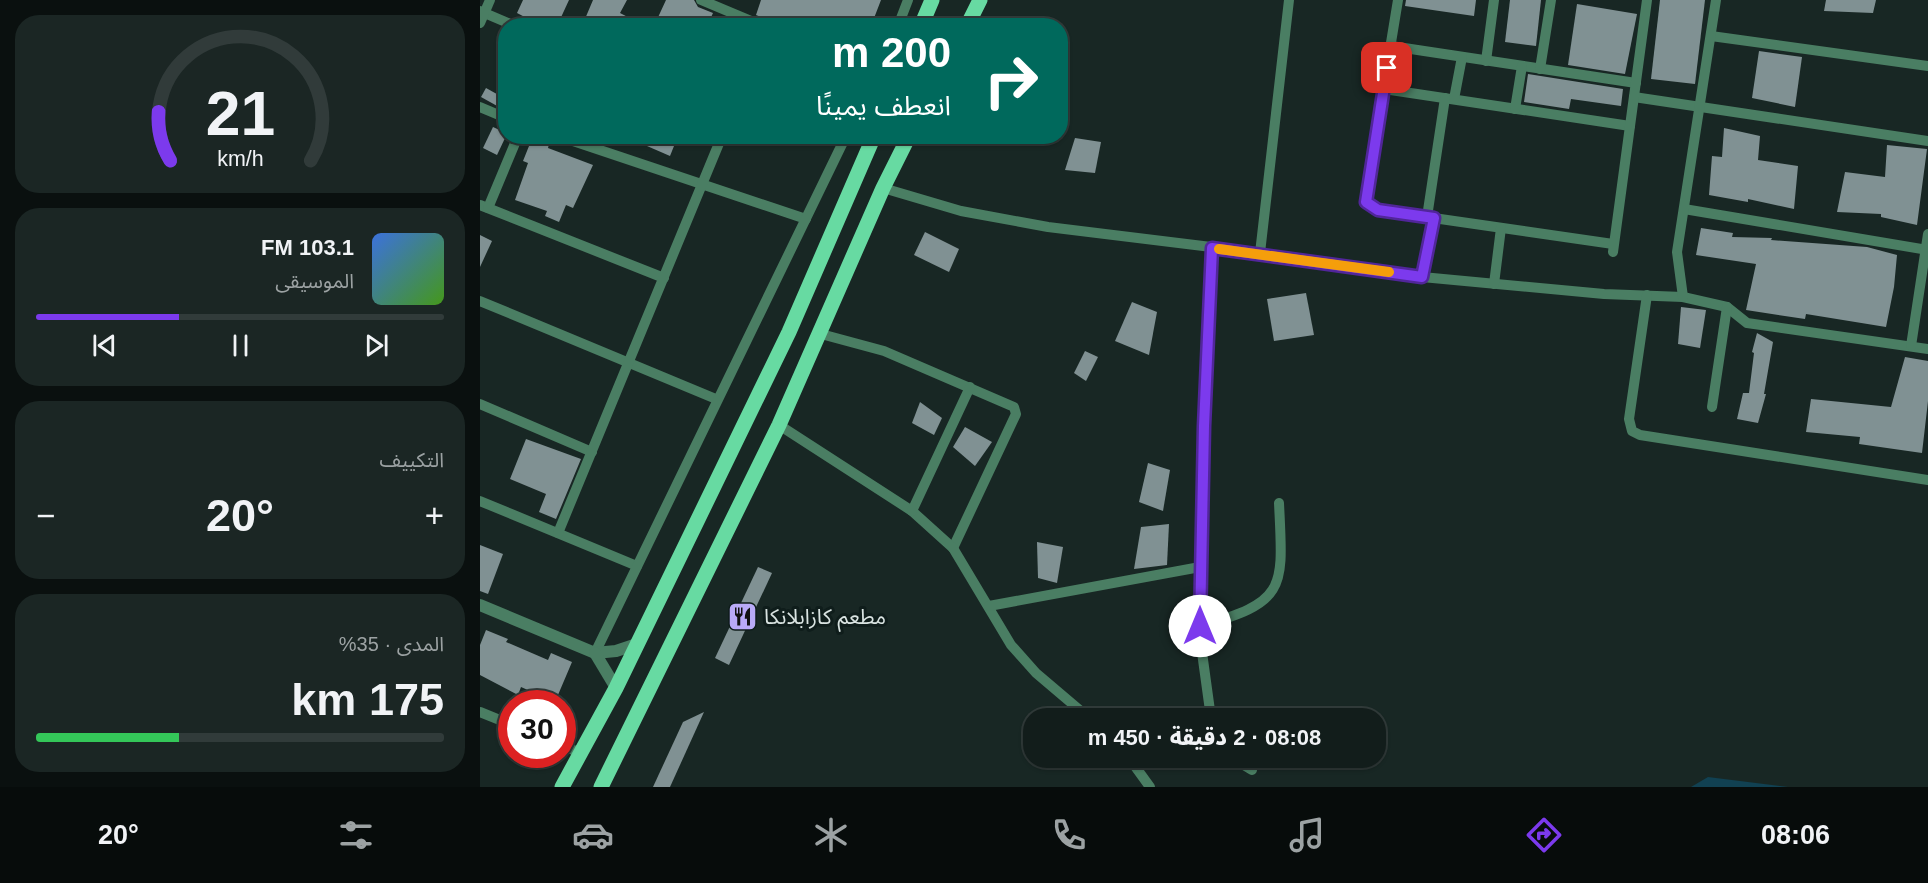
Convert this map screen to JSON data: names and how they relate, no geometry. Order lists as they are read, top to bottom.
{
  "places": {
    "restaurant": ["مطعم كازابلانكا"]
  },
  "page": {
    "turn": ["200 m", "انعطف يمينًا"],
    "song": ["103.1 FM", "الموسيقى"],
    "tile": [
      "التكييف",
      ["المدى · 35%", "175 km"]
    ],
    "heat": ["−", "20°", "+"],
    "limit": "30",
    "trip": "08:08 · 2 دقيقة · 450 m",
    "tabs": ["08:06", "20°"],
    "gauge": ["21", "km/h"]
  }
}
